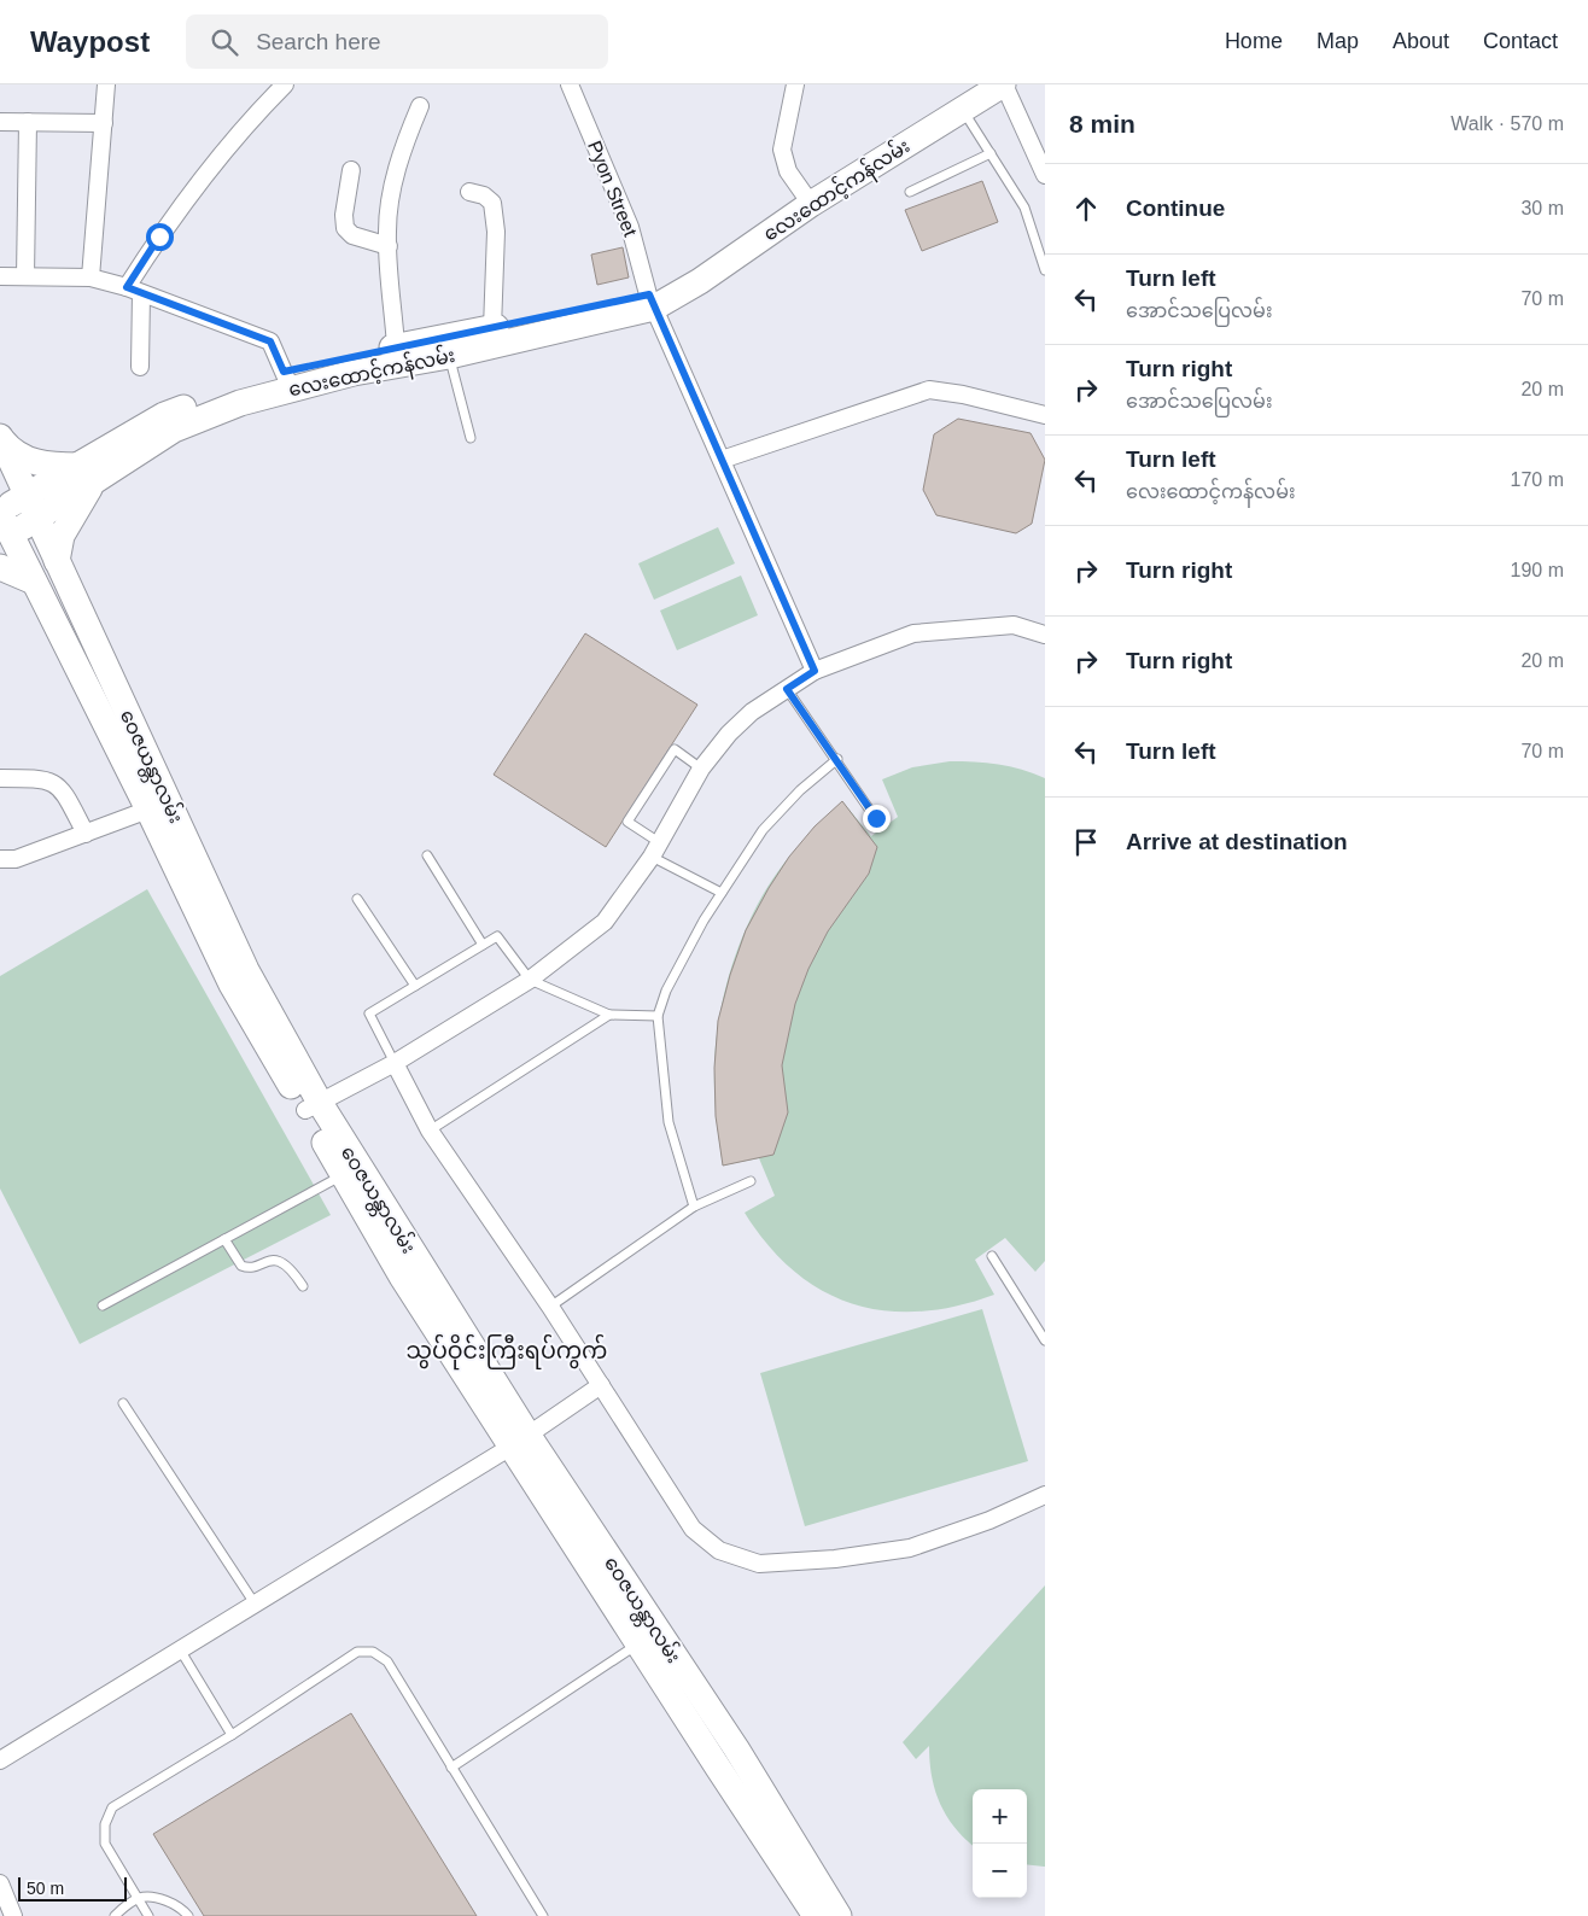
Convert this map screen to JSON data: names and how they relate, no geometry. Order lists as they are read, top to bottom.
{
  "streets": {
    "main road": ["လေးထောင့်ကန်လမ်း", "ဝေဇယန္တာလမ်း"],
    "street": ["Pyon Street"]
  },
  "crossings": [
    ["Pyon Street", "လေးထောင့်ကန်လမ်း"],
    ["လေးထောင့်ကန်လမ်း", "ဝေဇယန္တာလမ်း"]
  ],
  "districts": ["သွပ်ဝိုင်းကြီးရပ်ကွက်"],
  "scale_bar": "50 m",
  "page": {
    "header": "Waypost",
    "search": "Search here",
    "nav": [
      "Home",
      "Map",
      "About",
      "Contact"
    ],
    "heading": ["8 min", "Walk · 570 m"],
    "list": [
      ["Continue", "30 m"],
      ["Turn left", "အောင်သပြေလမ်း", "70 m"],
      ["Turn right", "အောင်သပြေလမ်း", "20 m"],
      ["Turn left", "လေးထောင့်ကန်လမ်း", "170 m"],
      ["Turn right", "190 m"],
      ["Turn right", "20 m"],
      ["Turn left", "70 m"],
      "Arrive at destination"
    ],
    "map_buttons": ["+", "−"],
    "scale": "50 m"
  }
}
